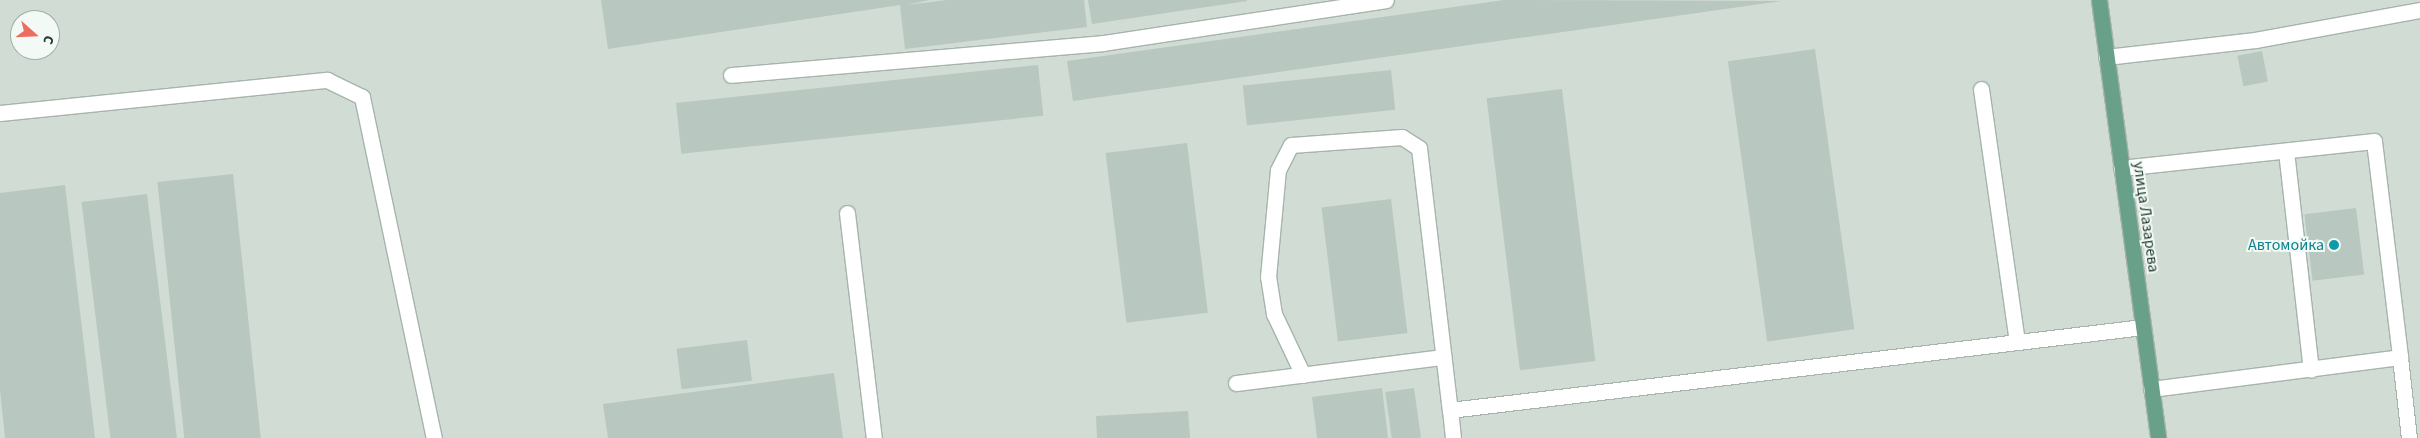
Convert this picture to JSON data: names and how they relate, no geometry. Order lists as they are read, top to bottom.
{
  "streets": {
    "main road": ["улица Лазарева"]
  },
  "places": ["Автомойка"],
  "north": "right"
}
